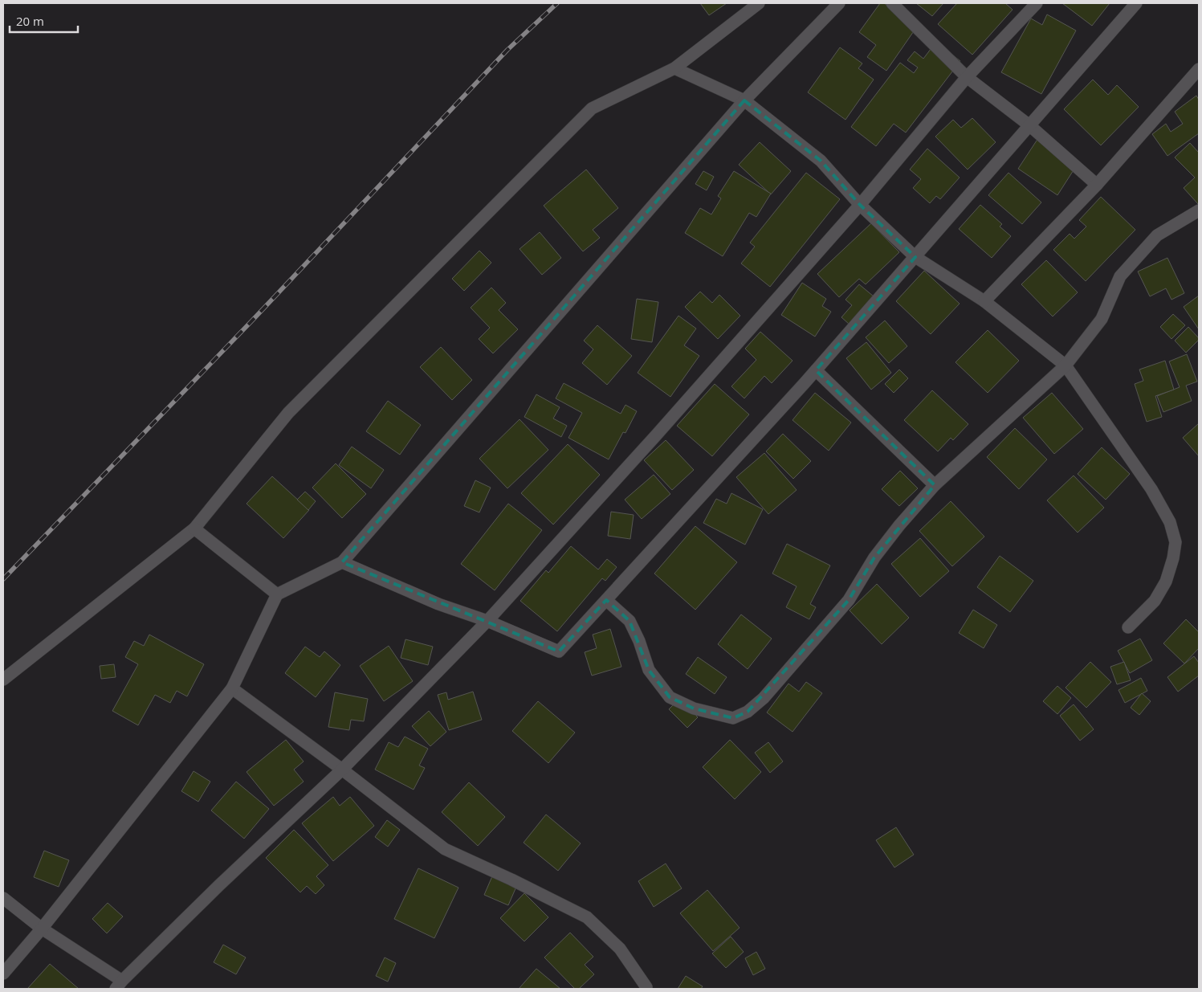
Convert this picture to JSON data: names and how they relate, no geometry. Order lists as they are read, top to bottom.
{
  "scale_bar": "20 m"
}
